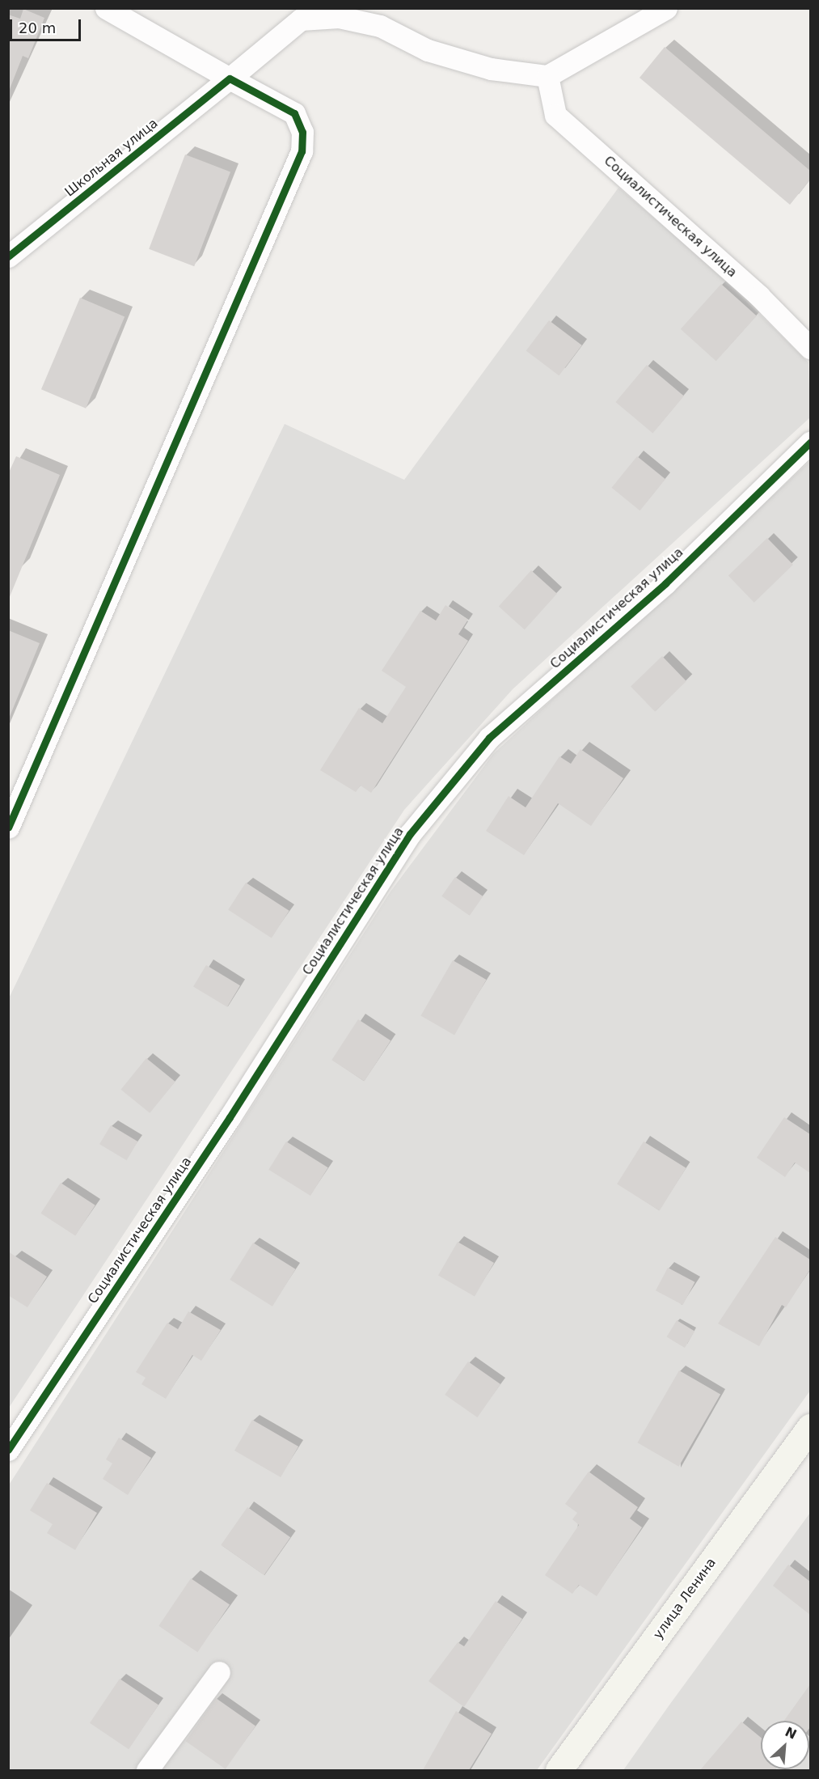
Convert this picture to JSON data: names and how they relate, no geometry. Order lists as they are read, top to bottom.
{
  "streets": {
    "main road": ["улица Ленина"],
    "street": ["Школьная улица", "Социалистическая улица"]
  },
  "crossings": [
    ["Школьная улица", "Социалистическая улица"]
  ],
  "scale_bar": "20 m",
  "north": "top right"
}
